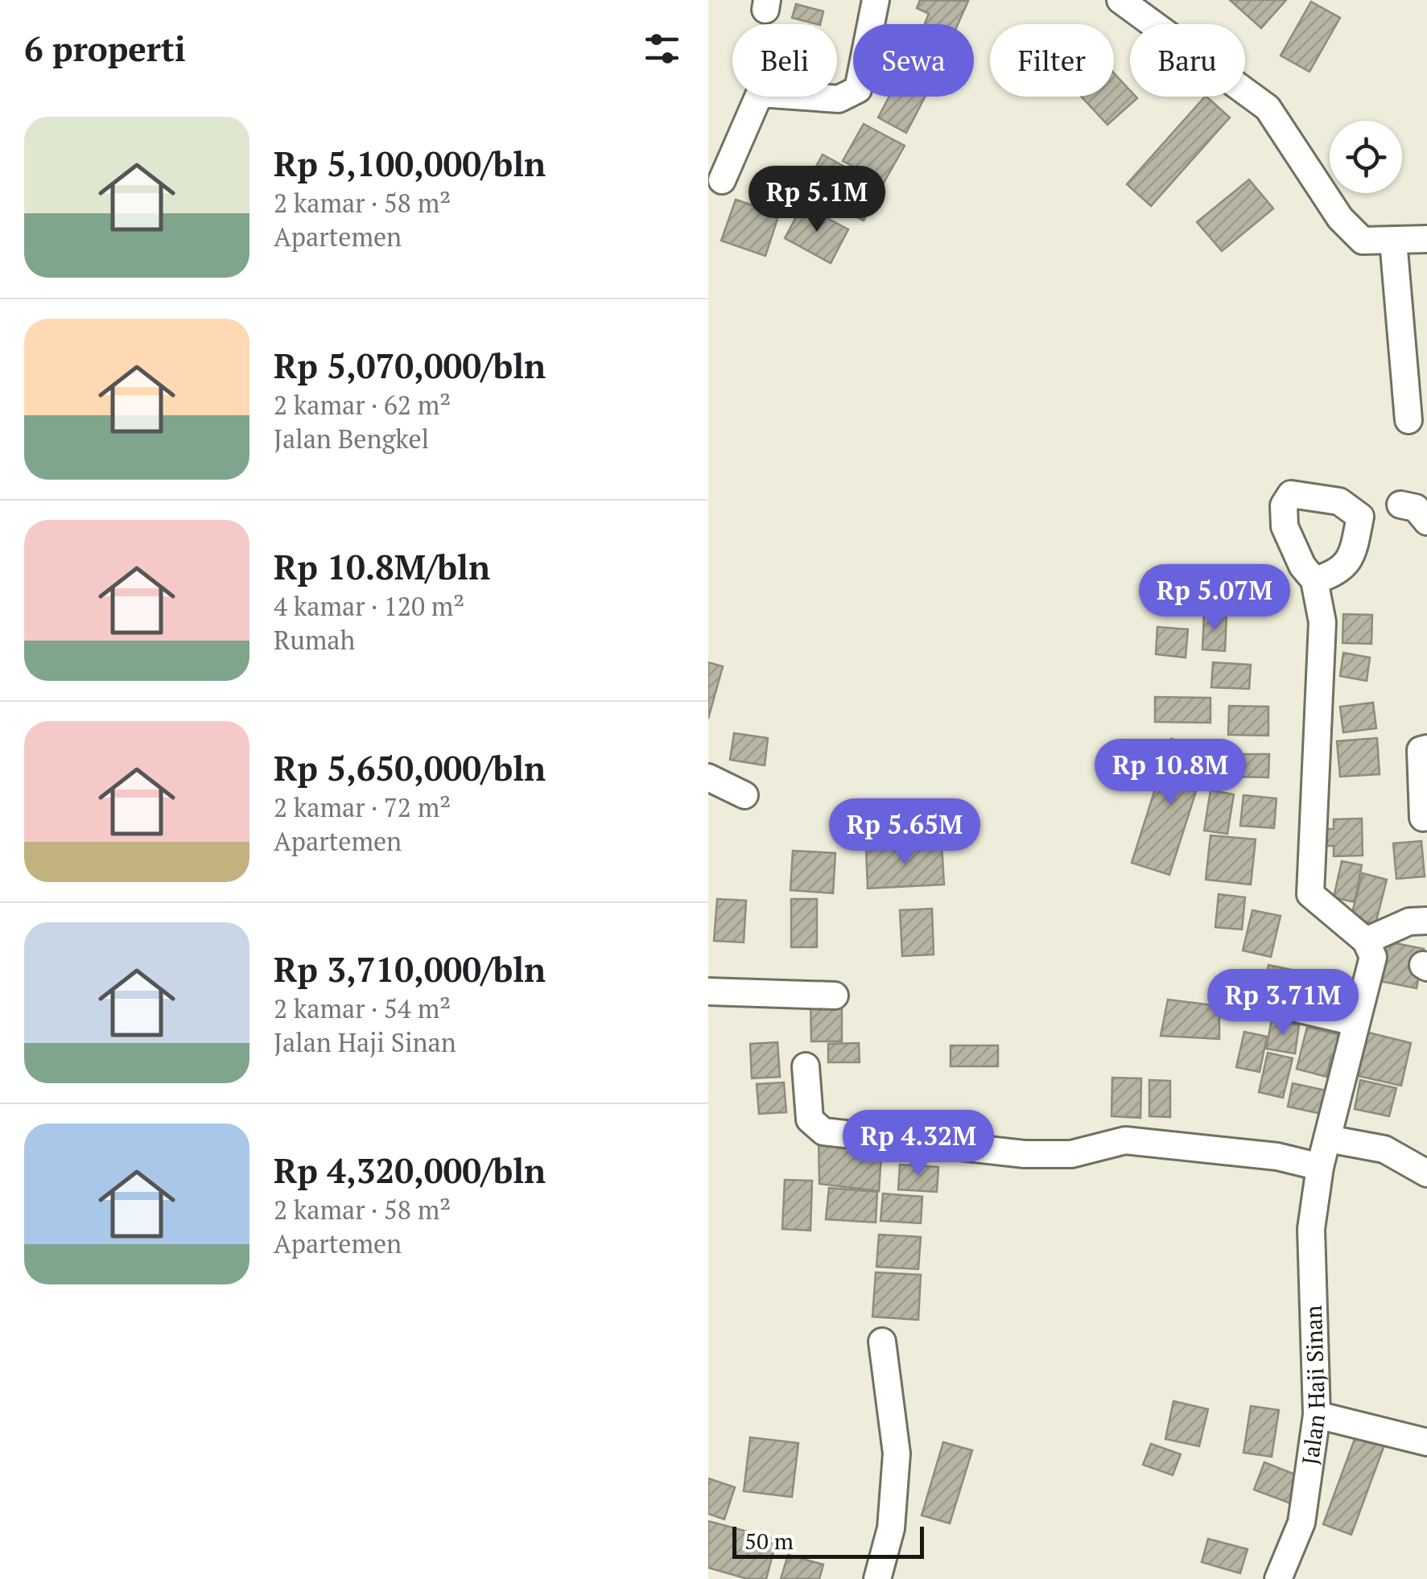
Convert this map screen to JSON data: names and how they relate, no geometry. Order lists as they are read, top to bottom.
{
  "streets": {
    "street": ["Jalan Haji Sinan"]
  },
  "scale_bar": "50 m",
  "page": {
    "heading": "6 properti",
    "chip": [
      "Beli",
      "Sewa",
      "Filter",
      "Baru"
    ],
    "list": [
      {
        "name": "Rp 5,100,000/bln",
        "note": "2 kamar · 58 m² · Apartemen"
      },
      {
        "name": "Rp 5,070,000/bln",
        "note": "2 kamar · 62 m² · Jalan Bengkel"
      },
      {
        "name": "Rp 10.8M/bln",
        "note": "4 kamar · 120 m² · Rumah"
      },
      {
        "name": "Rp 5,650,000/bln",
        "note": "2 kamar · 72 m² · Apartemen"
      },
      {
        "name": "Rp 3,710,000/bln",
        "note": "2 kamar · 54 m² · Jalan Haji Sinan"
      },
      {
        "name": "Rp 4,320,000/bln",
        "note": "2 kamar · 58 m² · Apartemen"
      }
    ],
    "price": [
      "Rp 5.1M",
      "Rp 5.07M",
      "Rp 10.8M",
      "Rp 5.65M",
      "Rp 3.71M",
      "Rp 4.32M"
    ],
    "scale": "50 m"
  }
}
